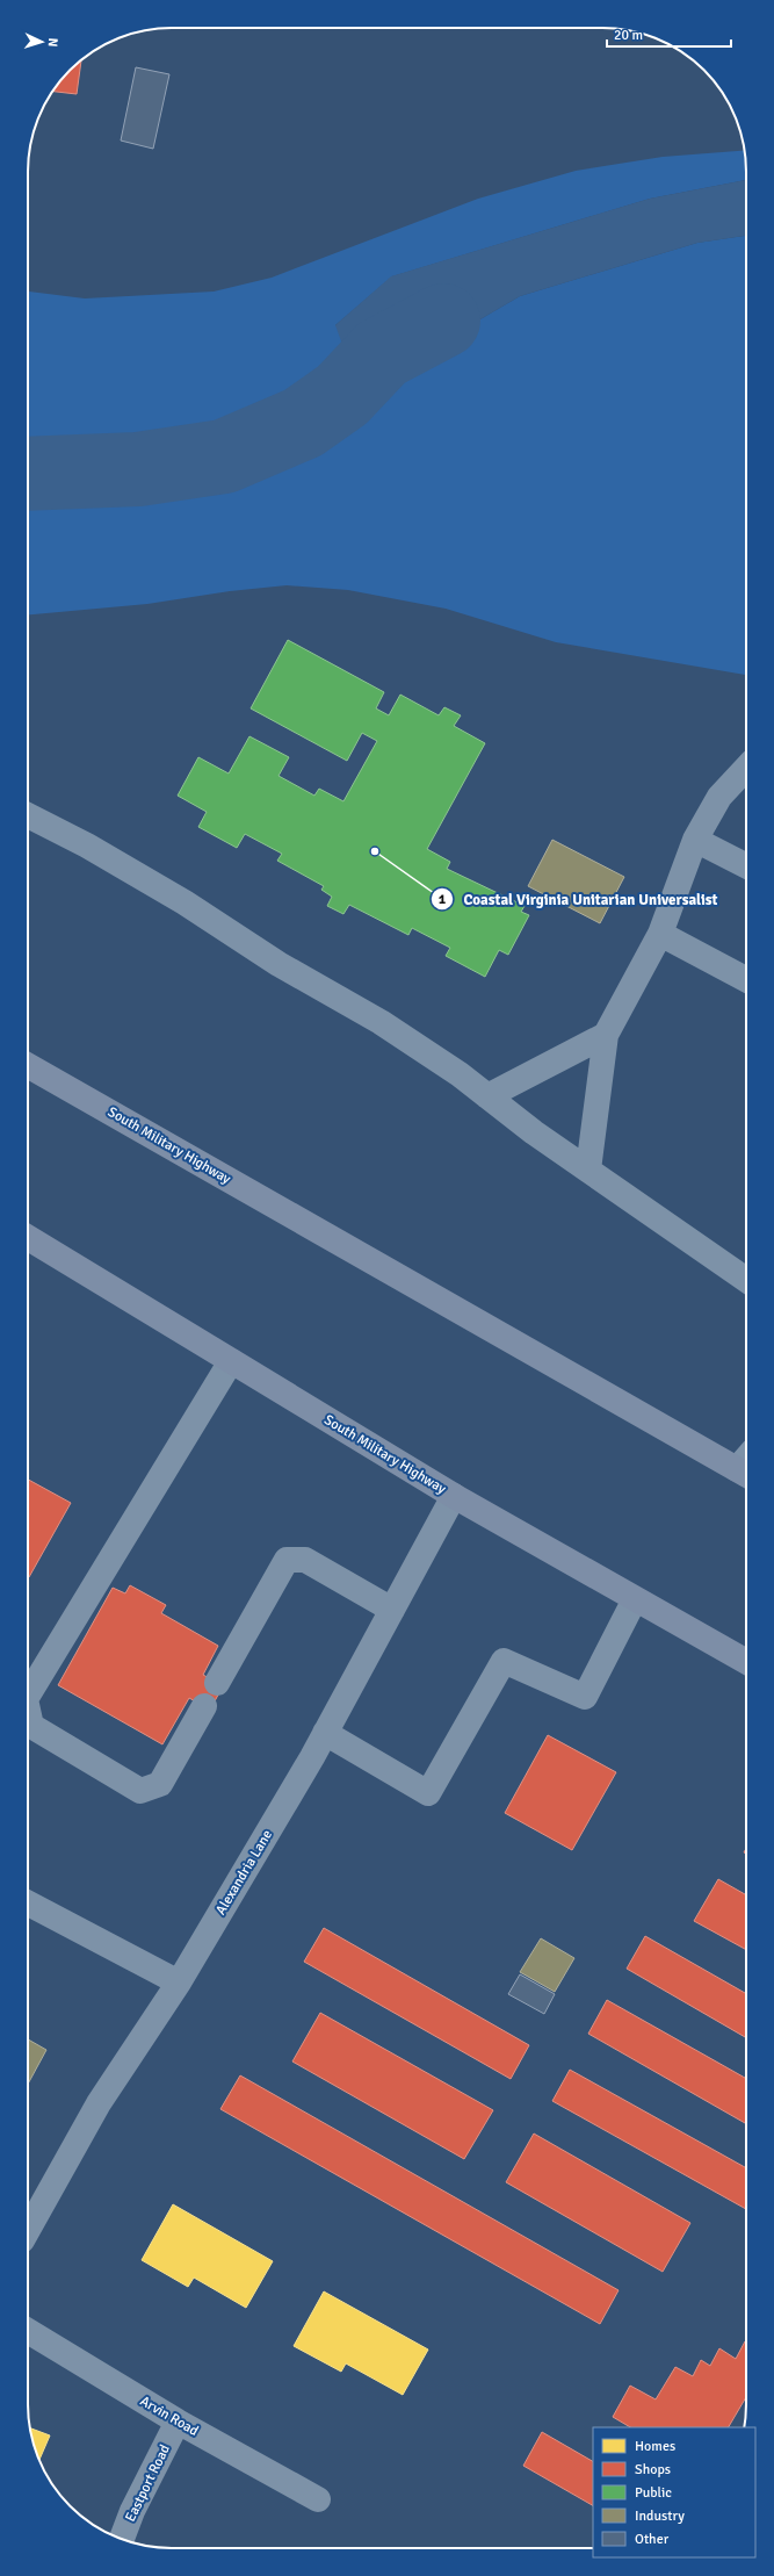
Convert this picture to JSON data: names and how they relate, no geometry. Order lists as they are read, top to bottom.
{
  "streets": {
    "main road": ["South Military Highway"],
    "street": ["Alexandria Lane", "Arvin Road", "Eastport Road"]
  },
  "crossings": [
    ["South Military Highway", "Alexandria Lane"],
    ["Arvin Road", "Eastport Road"]
  ],
  "places": ["Coastal Virginia Unitarian Universalist"],
  "legend": [
    "Homes",
    "Shops",
    "Public",
    "Industry",
    "Other"
  ],
  "scale_bar": "20 m",
  "north": "right"
}
